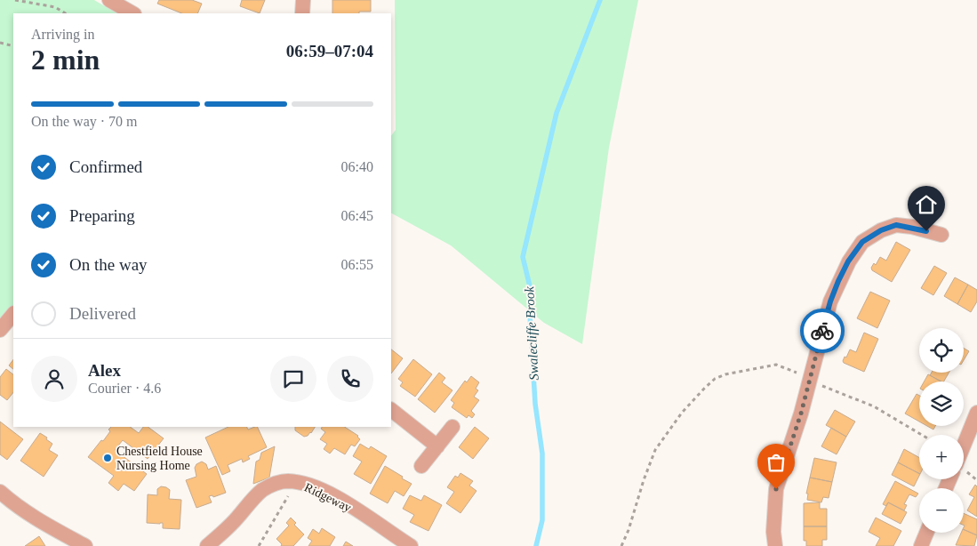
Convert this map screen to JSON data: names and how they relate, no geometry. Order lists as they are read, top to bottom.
{
  "streets": {
    "street": ["Ridgeway"]
  },
  "water": ["Swalecliffe Brook"],
  "places": ["Chestfield House Nursing Home"],
  "page": {
    "heading": ["2 min", "Arriving in", "06:59–07:04"],
    "panel": ["Alex", "Courier · 4.6"],
    "bar": "On the way · 70 m",
    "list": [
      ["Confirmed", "06:40"],
      ["Preparing", "06:45"],
      ["On the way", "06:55"],
      "Delivered"
    ],
    "map_buttons": ["+", "−"]
  }
}
